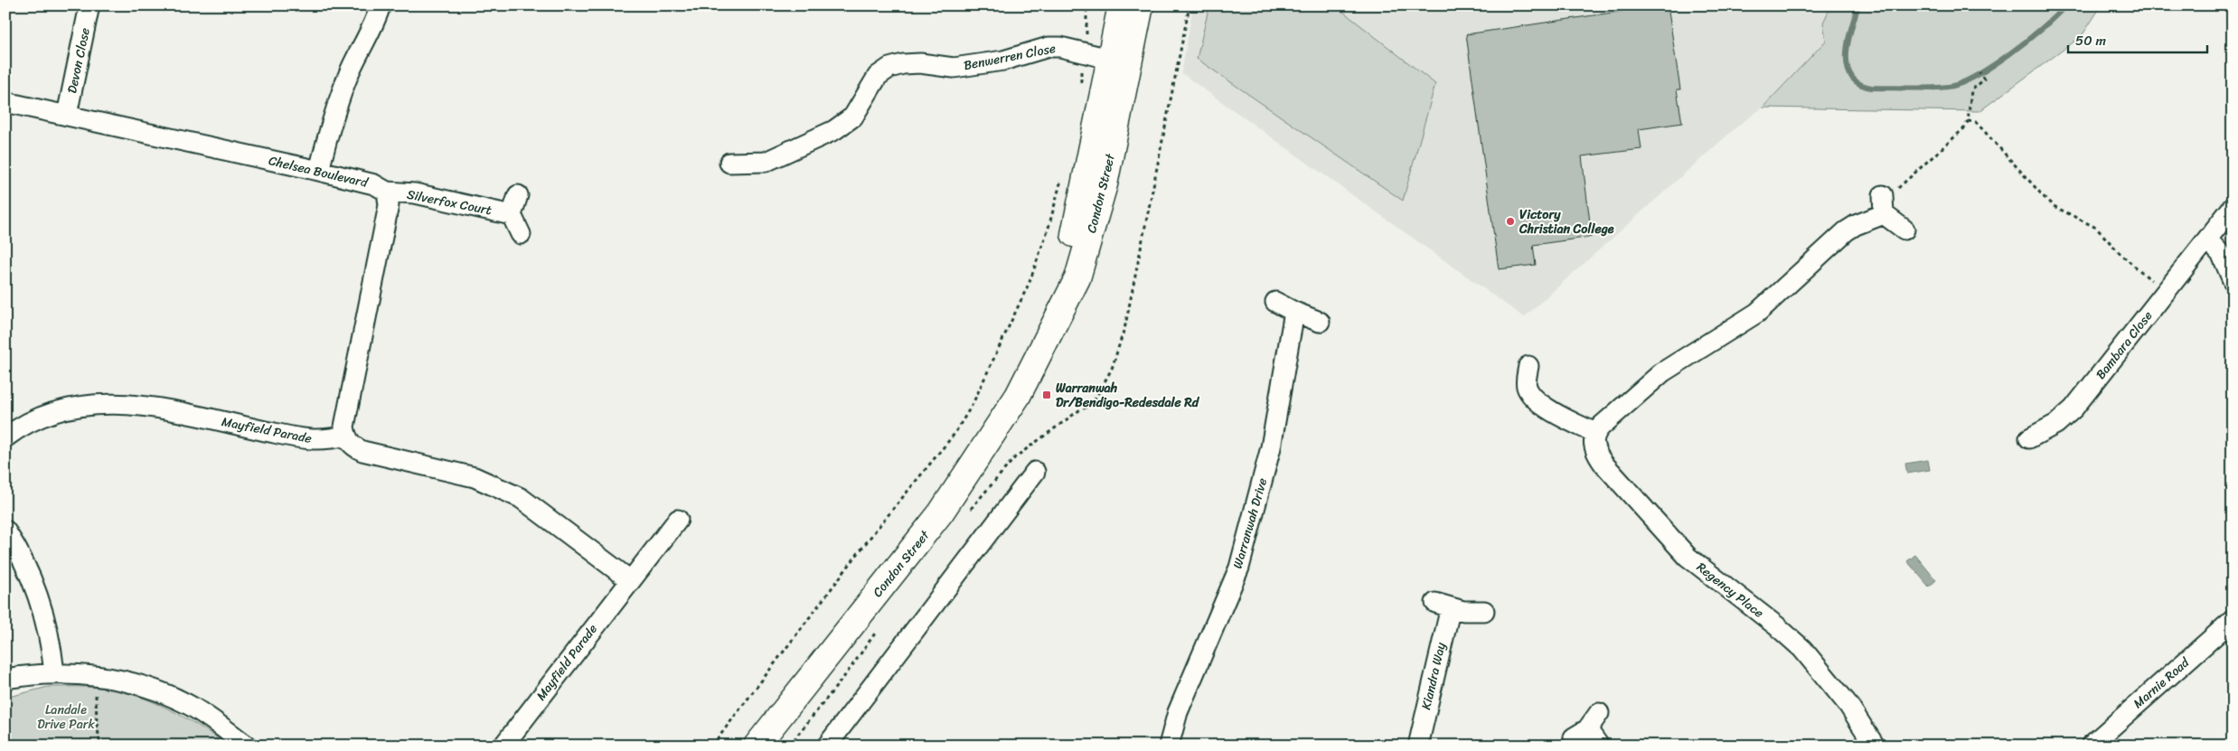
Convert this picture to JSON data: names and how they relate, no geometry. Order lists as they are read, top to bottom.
{
  "streets": {
    "main road": ["Condon Street"],
    "street": [
      "Benwerren Close",
      "Devon Close",
      "Chelsea Boulevard",
      "Silverfox Court",
      "Bambara Close",
      "Mayfield Parade",
      "Warranwah Drive",
      "Regency Place",
      "Kiandra Way",
      "Marnie Road"
    ]
  },
  "crossings": [
    ["Benwerren Close", "Condon Street"],
    ["Devon Close", "Chelsea Boulevard"],
    ["Chelsea Boulevard", "Silverfox Court"]
  ],
  "parks": ["Landale Drive Park"],
  "places": {
    "other": ["Victory Christian College"],
    "transit": ["Warranwah Dr/Bendigo-Redesdale Rd"]
  },
  "scale_bar": "50 m"
}
